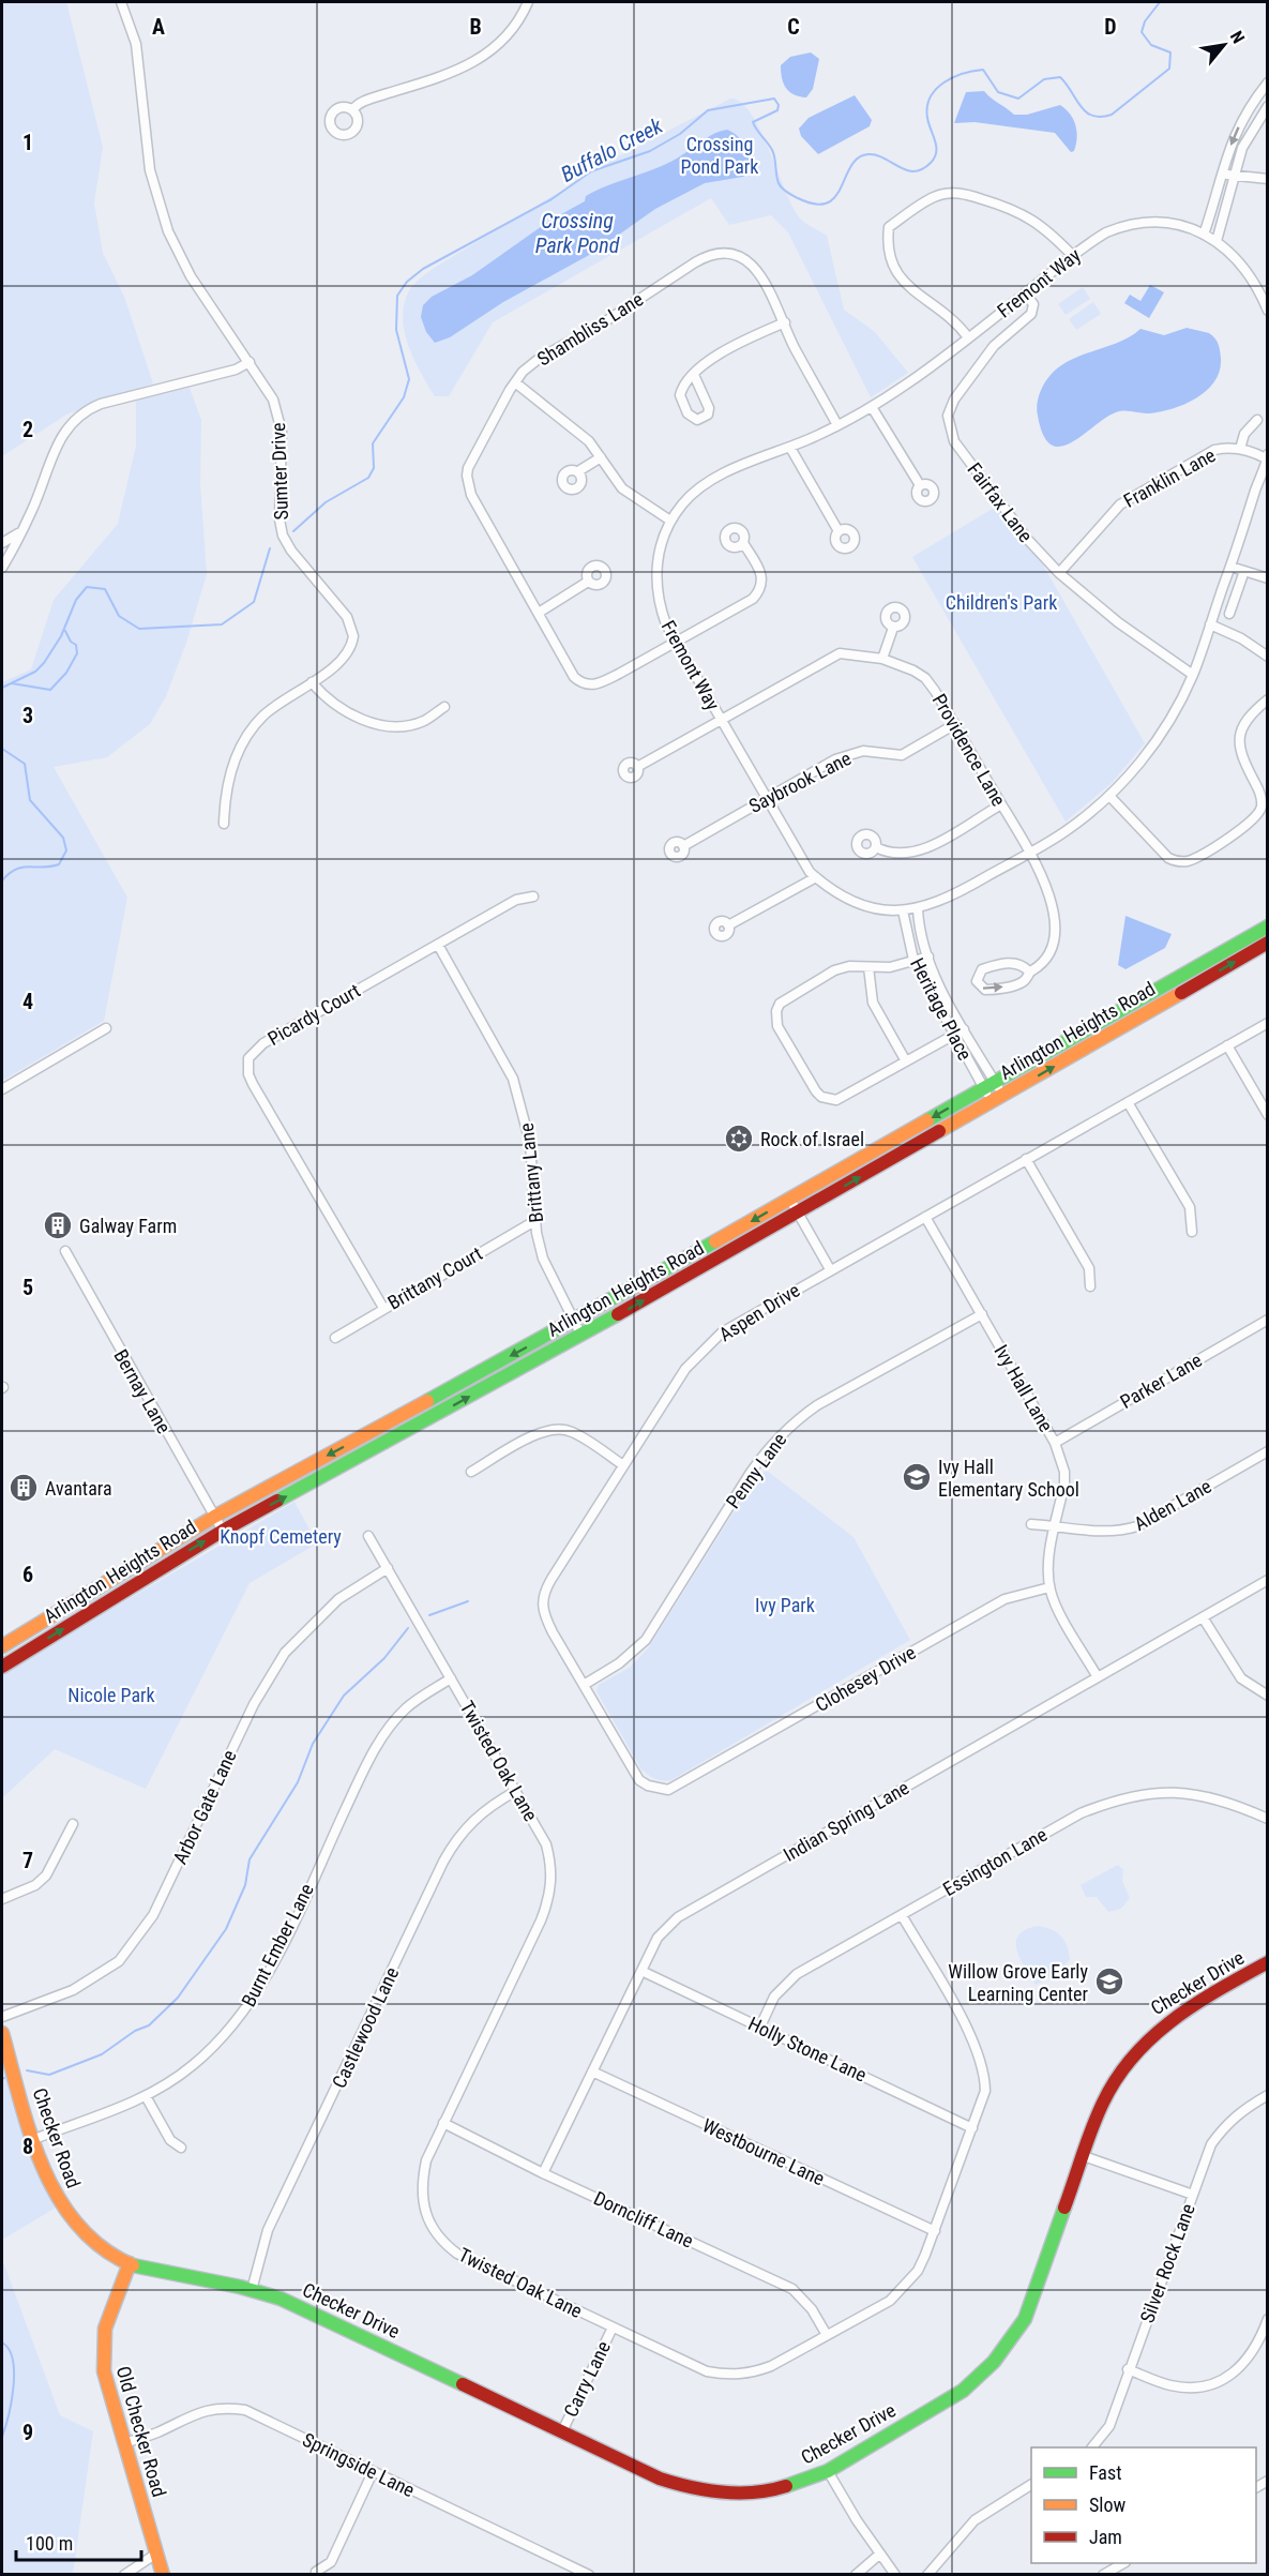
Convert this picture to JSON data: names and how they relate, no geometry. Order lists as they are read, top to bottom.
{
  "streets": {
    "main road": [
      "Arlington Heights Road",
      "Checker Drive",
      "Checker Road",
      "Old Checker Road"
    ],
    "street": [
      "Fremont Way",
      "Shambliss Lane",
      "Sumter Drive",
      "Franklin Lane",
      "Fairfax Lane",
      "Providence Lane",
      "Saybrook Lane",
      "Heritage Place",
      "Picardy Court",
      "Brittany Lane",
      "Brittany Court",
      "Aspen Drive",
      "Parker Lane",
      "Ivy Hall Lane",
      "Bernay Lane",
      "Penny Lane",
      "Alden Lane",
      "Clohesey Drive",
      "Twisted Oak Lane",
      "Arbor Gate Lane",
      "Indian Spring Lane",
      "Essington Lane",
      "Burnt Ember Lane",
      "Castlewood Lane",
      "Holly Stone Lane",
      "Westbourne Lane",
      "Dorncliff Lane",
      "Silver Rock Lane",
      "Carry Lane",
      "Springside Lane"
    ]
  },
  "crossings": [
    ["Fremont Way", "Shambliss Lane"],
    ["Fremont Way", "Franklin Lane"],
    ["Fremont Way", "Fairfax Lane"],
    ["Fremont Way", "Providence Lane"],
    ["Fremont Way", "Saybrook Lane"],
    ["Fremont Way", "Heritage Place"],
    ["Franklin Lane", "Fairfax Lane"],
    ["Providence Lane", "Saybrook Lane"],
    ["Heritage Place", "Arlington Heights Road"],
    ["Picardy Court", "Brittany Lane"],
    ["Picardy Court", "Brittany Court"],
    ["Arlington Heights Road", "Brittany Lane"],
    ["Arlington Heights Road", "Bernay Lane"],
    ["Brittany Lane", "Brittany Court"],
    ["Aspen Drive", "Ivy Hall Lane"],
    ["Aspen Drive", "Penny Lane"],
    ["Aspen Drive", "Clohesey Drive"],
    ["Parker Lane", "Ivy Hall Lane"],
    ["Ivy Hall Lane", "Penny Lane"],
    ["Ivy Hall Lane", "Alden Lane"],
    ["Ivy Hall Lane", "Clohesey Drive"],
    ["Ivy Hall Lane", "Indian Spring Lane"],
    ["Twisted Oak Lane", "Arbor Gate Lane"],
    ["Twisted Oak Lane", "Essington Lane"],
    ["Twisted Oak Lane", "Burnt Ember Lane"],
    ["Twisted Oak Lane", "Castlewood Lane"],
    ["Twisted Oak Lane", "Holly Stone Lane"],
    ["Twisted Oak Lane", "Westbourne Lane"],
    ["Twisted Oak Lane", "Dorncliff Lane"],
    ["Twisted Oak Lane", "Carry Lane"],
    ["Indian Spring Lane", "Holly Stone Lane"],
    ["Indian Spring Lane", "Westbourne Lane"],
    ["Indian Spring Lane", "Dorncliff Lane"],
    ["Essington Lane", "Holly Stone Lane"],
    ["Burnt Ember Lane", "Checker Road"],
    ["Checker Drive", "Castlewood Lane"],
    ["Checker Drive", "Checker Road"],
    ["Checker Drive", "Carry Lane"],
    ["Checker Drive", "Old Checker Road"],
    ["Checker Road", "Old Checker Road"],
    ["Old Checker Road", "Springside Lane"]
  ],
  "water": ["Buffalo Creek", "Crossing Park Pond"],
  "parks": [
    "Crossing Pond Park",
    "Children's Park",
    "Knopf Cemetery",
    "Ivy Park",
    "Nicole Park"
  ],
  "places": {
    "synagogue": ["Rock of Israel"],
    "building": ["Galway Farm", "Avantara"],
    "school or university": ["Ivy Hall Elementary School", "Willow Grove Early Learning Center"]
  },
  "legend": ["Fast", "Slow", "Jam"],
  "scale_bar": "100 m",
  "north": "top right",
  "grid": {
    "columns": [
      "A",
      "B",
      "C",
      "D"
    ],
    "rows": [
      "1",
      "2",
      "3",
      "4",
      "5",
      "6",
      "7",
      "8",
      "9"
    ]
  }
}
